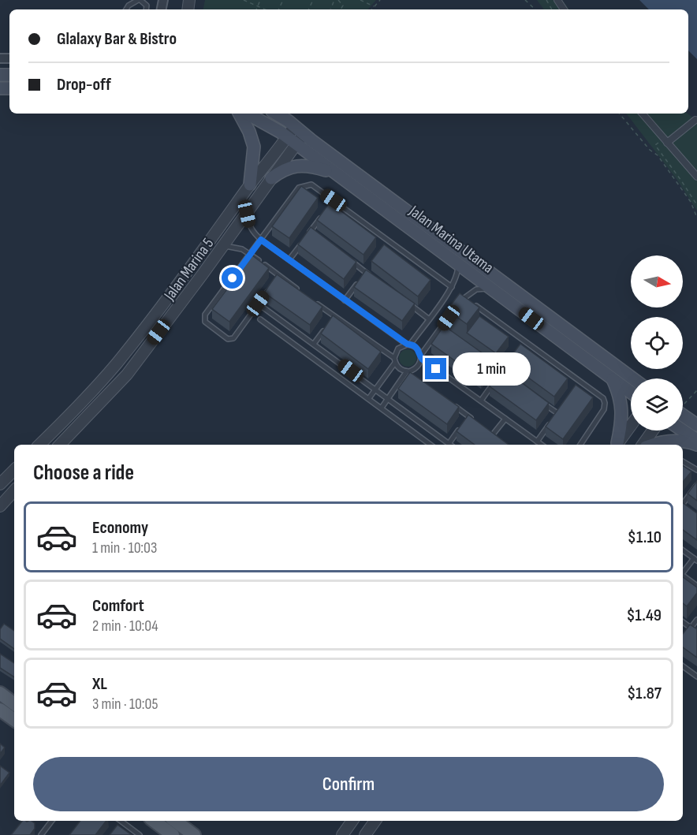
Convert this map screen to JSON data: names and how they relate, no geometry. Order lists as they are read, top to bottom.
{
  "streets": {
    "main road": ["Jalan Marina Utama"],
    "street": ["Jalan Marina 5"]
  },
  "crossings": [
    ["Jalan Marina Utama", "Jalan Marina 5"]
  ],
  "north": "right",
  "page": {
    "banner": ["Glalaxy Bar & Bistro", "Drop-off"],
    "bubble": "1 min",
    "heading": "Choose a ride",
    "list": [
      {
        "name": "Economy",
        "note": "1 min · 10:03",
        "value": "$1.10"
      },
      {
        "name": "Comfort",
        "note": "2 min · 10:04",
        "value": "$1.49"
      },
      {
        "name": "XL",
        "note": "3 min · 10:05",
        "value": "$1.87"
      }
    ],
    "buttons": "Confirm"
  }
}
